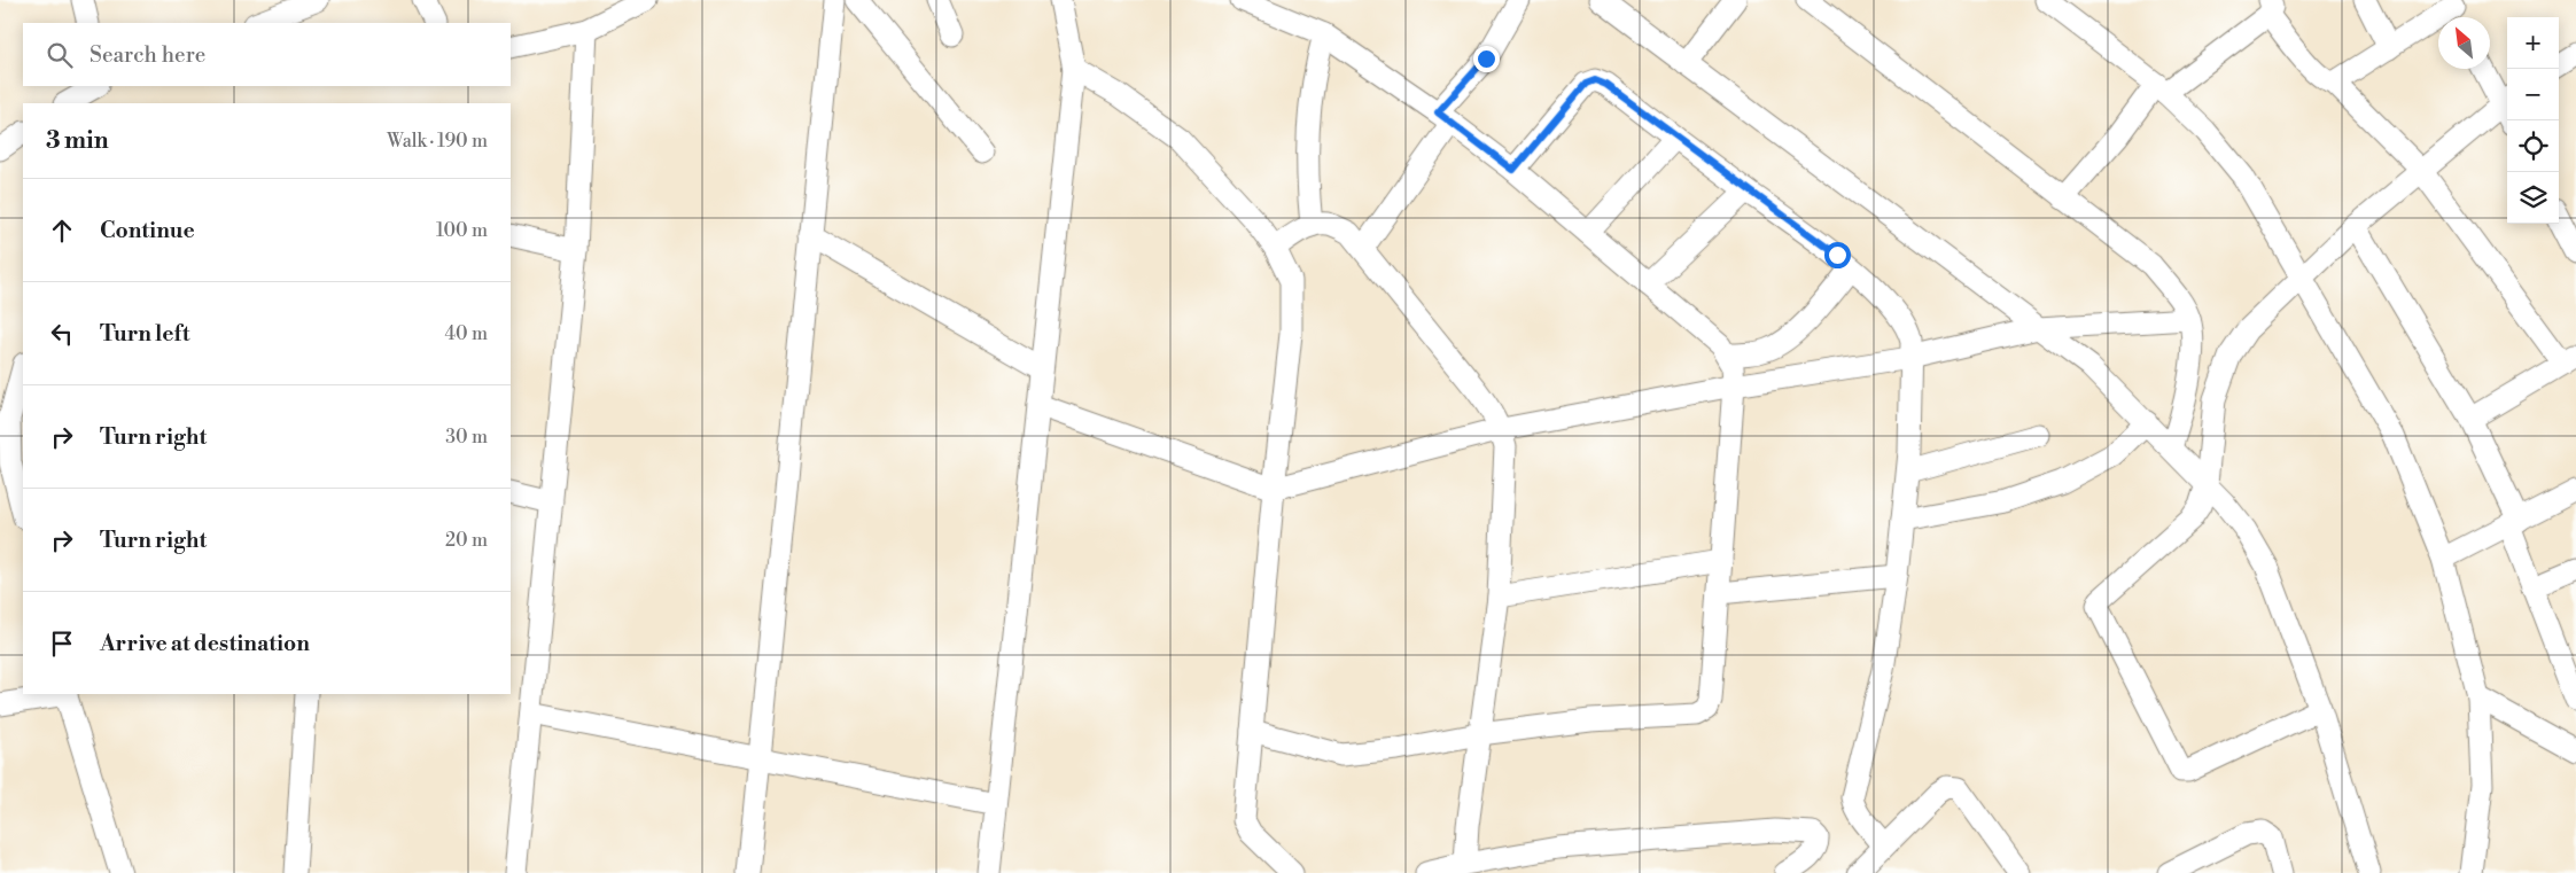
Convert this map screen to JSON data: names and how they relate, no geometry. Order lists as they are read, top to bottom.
{
  "north": "top left",
  "page": {
    "map_buttons": ["+", "−"],
    "search": "Search here",
    "heading": ["3 min", "Walk · 190 m"],
    "list": [
      ["Continue", "100 m"],
      ["Turn left", "40 m"],
      ["Turn right", "30 m"],
      ["Turn right", "20 m"],
      "Arrive at destination"
    ]
  }
}
